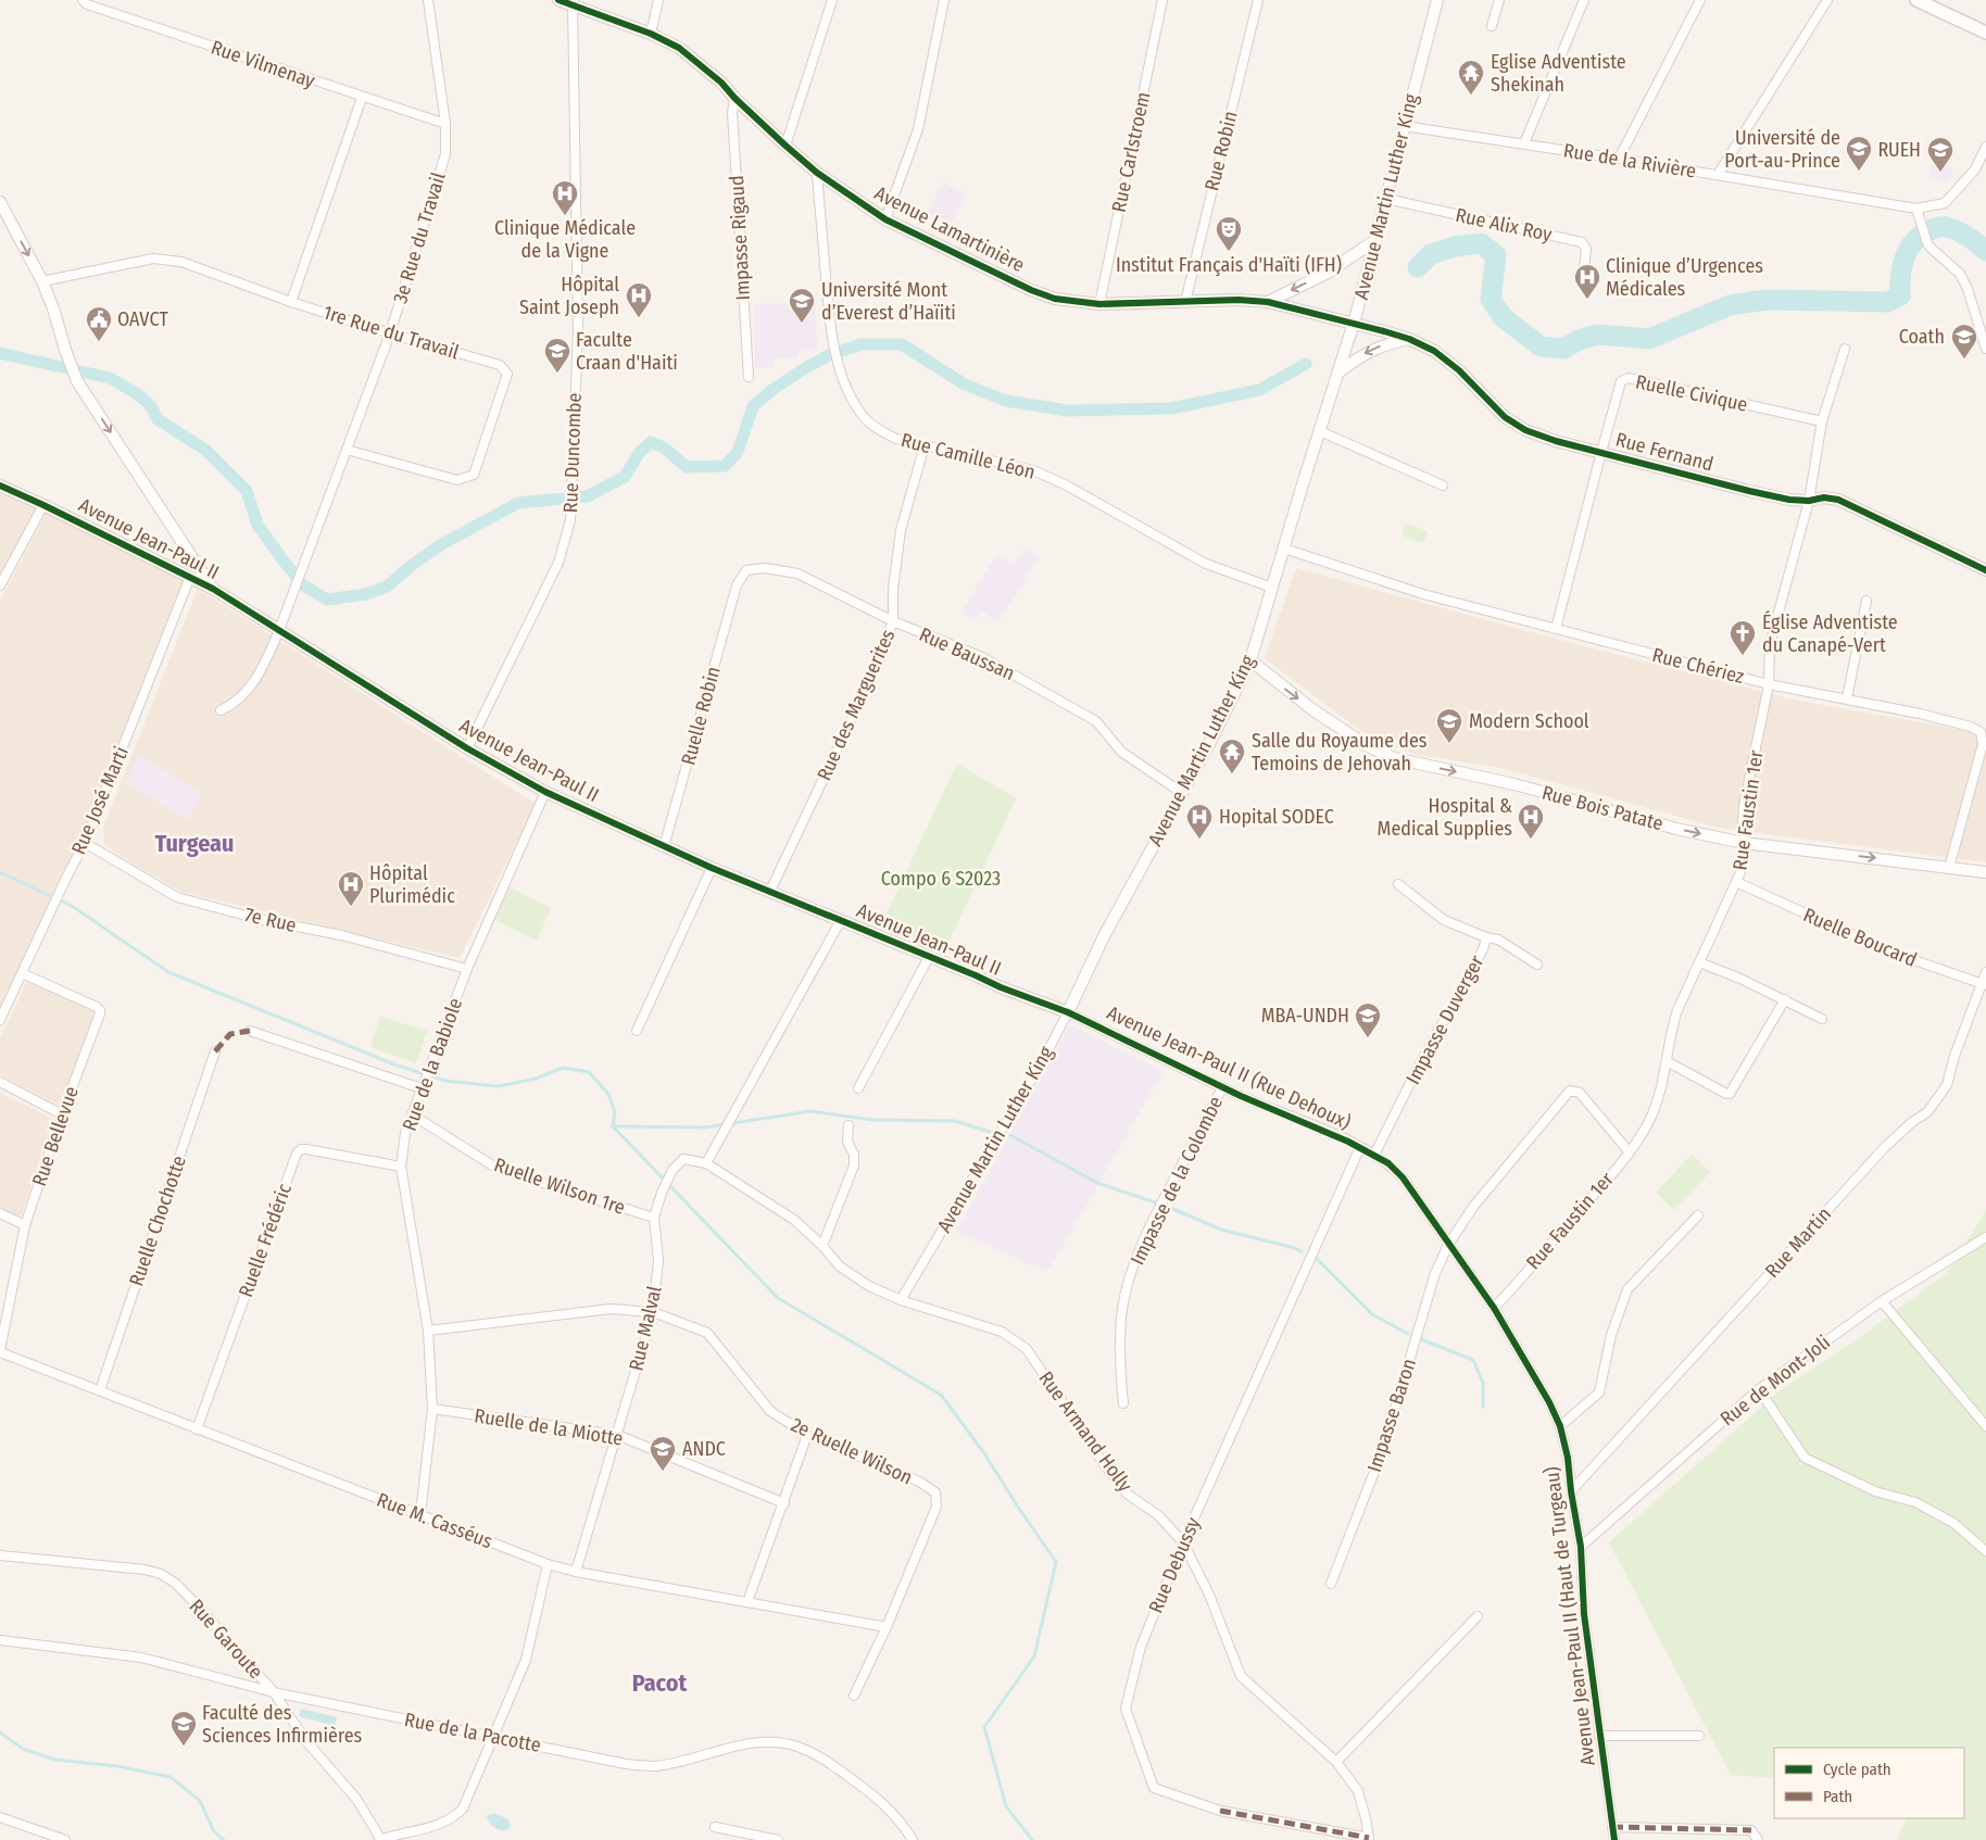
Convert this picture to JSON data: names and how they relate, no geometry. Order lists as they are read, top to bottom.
{
  "streets": {
    "street": [
      "Rue Vilmenay",
      "Rue Robin",
      "Rue Carlstroem",
      "Rue de la Rivière",
      "Avenue Martin Luther King",
      "Rue Alix Roy",
      "Avenue Lamartinière",
      "3e Rue du Travail",
      "Impasse Rigaud",
      "1re Rue du Travail",
      "Ruelle Civique",
      "Rue Fernand",
      "Rue Duncombe",
      "Rue Camille Léon",
      "Avenue Jean-Paul II",
      "Rue Baussan",
      "Rue Chériez",
      "Rue des Marguerites",
      "Ruelle Robin",
      "Rue José Marti",
      "Rue Bois Patate",
      "Rue Faustin 1er",
      "7e Rue",
      "Ruelle Boucard",
      "Impasse Duverger",
      "Rue de la Babiole",
      "Avenue Jean-Paul II (Rue Dehoux)",
      "Rue Bellevue",
      "Impasse de la Colombe",
      "Ruelle Wilson 1re",
      "Ruelle Chochotte",
      "Ruelle Frédéric",
      "Rue Martin",
      "Rue Malval",
      "Rue de Mont-Joli",
      "Impasse Baron",
      "Ruelle de la Miotte",
      "Rue Armand Holly",
      "2e Ruelle Wilson",
      "Rue M. Casséus",
      "Rue Debussy",
      "Avenue Jean-Paul II (Haut de Turgeau)",
      "Rue Garoute",
      "Rue de la Pacotte"
    ]
  },
  "crossings": [
    ["Rue Vilmenay", "3e Rue du Travail"],
    ["Rue Robin", "Avenue Lamartinière"],
    ["Rue Carlstroem", "Avenue Lamartinière"],
    ["Rue de la Rivière", "Avenue Martin Luther King"],
    ["Avenue Martin Luther King", "Rue Alix Roy"],
    ["Avenue Martin Luther King", "Avenue Lamartinière"],
    ["Avenue Martin Luther King", "Rue Fernand"],
    ["Avenue Martin Luther King", "Rue Camille Léon"],
    ["Avenue Martin Luther King", "Avenue Jean-Paul II"],
    ["Avenue Martin Luther King", "Rue Baussan"],
    ["Avenue Martin Luther King", "Rue Chériez"],
    ["Avenue Martin Luther King", "Rue Bois Patate"],
    ["Avenue Martin Luther King", "Avenue Jean-Paul II (Rue Dehoux)"],
    ["Avenue Martin Luther King", "Rue Armand Holly"],
    ["Avenue Lamartinière", "Impasse Rigaud"],
    ["Avenue Lamartinière", "Rue Fernand"],
    ["Avenue Lamartinière", "Rue Duncombe"],
    ["Avenue Lamartinière", "Rue Camille Léon"],
    ["3e Rue du Travail", "1re Rue du Travail"],
    ["3e Rue du Travail", "Avenue Jean-Paul II"],
    ["Ruelle Civique", "Rue Fernand"],
    ["Ruelle Civique", "Rue Chériez"],
    ["Ruelle Civique", "Rue Faustin 1er"],
    ["Rue Fernand", "Rue Faustin 1er"],
    ["Rue Duncombe", "Avenue Jean-Paul II"],
    ["Rue Camille Léon", "Rue des Marguerites"],
    ["Avenue Jean-Paul II", "Rue des Marguerites"],
    ["Avenue Jean-Paul II", "Ruelle Robin"],
    ["Avenue Jean-Paul II", "Rue José Marti"],
    ["Avenue Jean-Paul II", "Rue de la Babiole"],
    ["Avenue Jean-Paul II", "Avenue Jean-Paul II (Rue Dehoux)"],
    ["Rue Baussan", "Rue des Marguerites"],
    ["Rue Baussan", "Ruelle Robin"],
    ["Rue Chériez", "Rue Bois Patate"],
    ["Rue Chériez", "Rue Faustin 1er"],
    ["Rue José Marti", "7e Rue"],
    ["Rue José Marti", "Rue Bellevue"],
    ["Rue Bois Patate", "Rue Faustin 1er"],
    ["Rue Faustin 1er", "Ruelle Boucard"],
    ["Rue Faustin 1er", "Impasse Baron"],
    ["Rue Faustin 1er", "Avenue Jean-Paul II (Haut de Turgeau)"],
    ["7e Rue", "Rue de la Babiole"],
    ["Ruelle Boucard", "Rue Martin"],
    ["Impasse Duverger", "Avenue Jean-Paul II (Rue Dehoux)"],
    ["Impasse Duverger", "Avenue Jean-Paul II (Haut de Turgeau)"],
    ["Rue de la Babiole", "Ruelle Wilson 1re"],
    ["Rue de la Babiole", "Ruelle Frédéric"],
    ["Rue de la Babiole", "Ruelle de la Miotte"],
    ["Rue de la Babiole", "2e Ruelle Wilson"],
    ["Rue de la Babiole", "Rue M. Casséus"],
    ["Avenue Jean-Paul II (Rue Dehoux)", "Impasse de la Colombe"],
    ["Avenue Jean-Paul II (Rue Dehoux)", "Rue Debussy"],
    ["Avenue Jean-Paul II (Rue Dehoux)", "Avenue Jean-Paul II (Haut de Turgeau)"],
    ["Rue Bellevue", "Rue M. Casséus"],
    ["Ruelle Wilson 1re", "Rue Malval"],
    ["Ruelle Chochotte", "Rue M. Casséus"],
    ["Ruelle Frédéric", "Rue M. Casséus"],
    ["Rue Martin", "Avenue Jean-Paul II (Haut de Turgeau)"],
    ["Rue Malval", "Ruelle de la Miotte"],
    ["Rue Malval", "Rue Armand Holly"],
    ["Rue Malval", "2e Ruelle Wilson"],
    ["Rue Malval", "Rue M. Casséus"],
    ["Rue de Mont-Joli", "Avenue Jean-Paul II (Haut de Turgeau)"],
    ["Impasse Baron", "Avenue Jean-Paul II (Haut de Turgeau)"],
    ["Rue Armand Holly", "Rue Debussy"],
    ["2e Ruelle Wilson", "Rue M. Casséus"],
    ["Rue Garoute", "Rue de la Pacotte"]
  ],
  "one_way": ["Rue Bois Patate"],
  "districts": ["Turgeau", "Pacot"],
  "parks": ["Compo 6 S2023"],
  "places": {
    "temple": ["Eglise Adventiste Shekinah", "Salle du Royaume des Temoins de Jehovah"],
    "school or university": [
      "Université de Port-au-Prince",
      "RUEH",
      "Université Mont d’Everest d’Haïiti",
      "Coath",
      "Faculte Craan d'Haiti",
      "Modern School",
      "MBA-UNDH",
      "ANDC",
      "Faculté des Sciences Infirmières"
    ],
    "hospital": [
      "Clinique Médicale de la Vigne",
      "Clinique d’Urgences Médicales",
      "Hôpital Saint Joseph",
      "Hopital SODEC",
      "Hospital & Medical Supplies",
      "Hôpital Plurimédic"
    ],
    "theatre": ["Institut Français d'Haïti (IFH)"],
    "public building": ["OAVCT"],
    "church": ["Église Adventiste du Canapé-Vert"]
  },
  "legend": ["Cycle path", "Path"]
}
